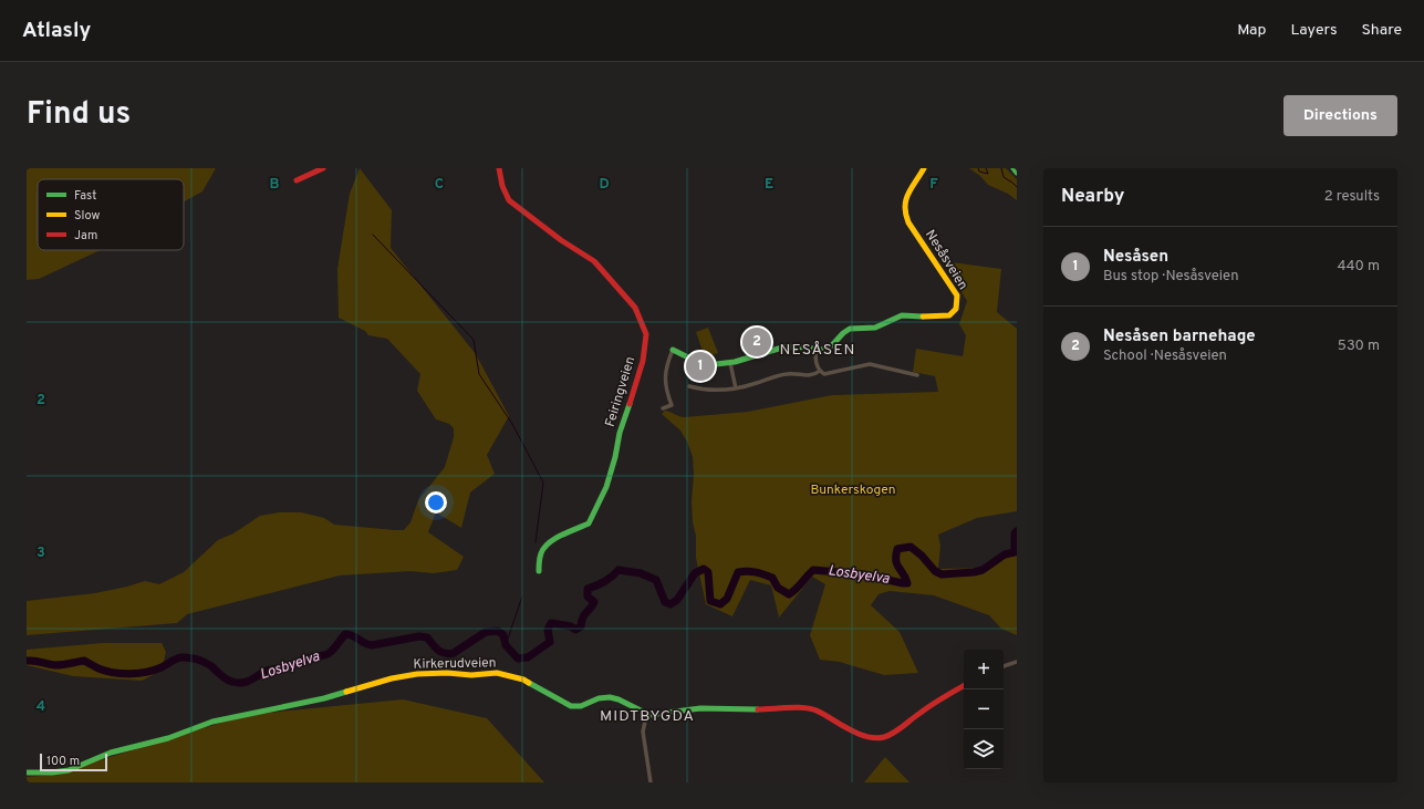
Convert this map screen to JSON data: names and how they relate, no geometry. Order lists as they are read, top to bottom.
{
  "streets": {
    "street": ["Nesåsveien", "Feiringveien", "Kirkerudveien"]
  },
  "districts": ["NESÅSEN", "MIDTBYGDA"],
  "water": ["Losbyelva"],
  "parks": ["Bunkerskogen"],
  "legend": ["Fast", "Slow", "Jam"],
  "scale_bar": "100 m",
  "page": {
    "header": "Atlasly",
    "nav": ["Map", "Layers", "Share"],
    "title": "Find us",
    "buttons": "Directions",
    "heading": ["Nearby", "2 results"],
    "list": [
      {
        "mark": "1",
        "name": "Nesåsen",
        "note": "Bus stop · Nesåsveien",
        "value": "440 m"
      },
      {
        "mark": "2",
        "name": "Nesåsen barnehage",
        "note": "School · Nesåsveien",
        "value": "530 m"
      }
    ],
    "pins": ["2", "1"],
    "map_buttons": ["+", "−"],
    "scale": "100 m"
  },
  "grid": {
    "columns": [
      "B",
      "C",
      "D",
      "E",
      "F"
    ],
    "rows": ["2", "3", "4"]
  }
}
